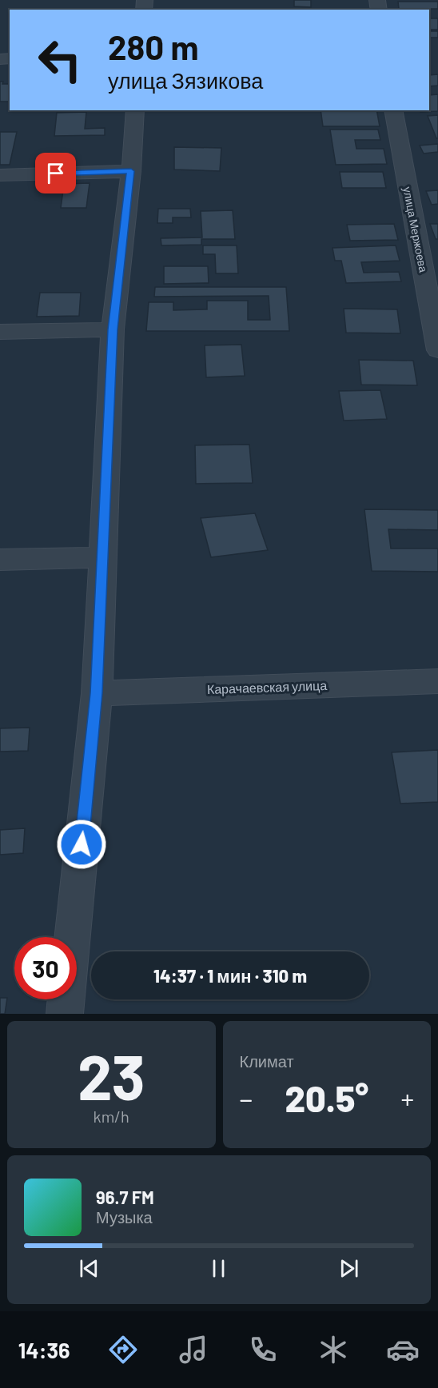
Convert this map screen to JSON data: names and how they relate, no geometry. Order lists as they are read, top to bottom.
{
  "streets": {
    "street": ["улица Мержоева", "Карачаевская улица"]
  },
  "page": {
    "turn": ["280 m", "улица Зязикова"],
    "limit": "30",
    "trip": "14:37 · 1 мин · 310 m",
    "tile": [
      ["23", "km/h"],
      "Климат"
    ],
    "heat": ["−", "20.5°", "+"],
    "song": ["96.7 FM", "Музыка"],
    "tabs": "14:36"
  }
}
